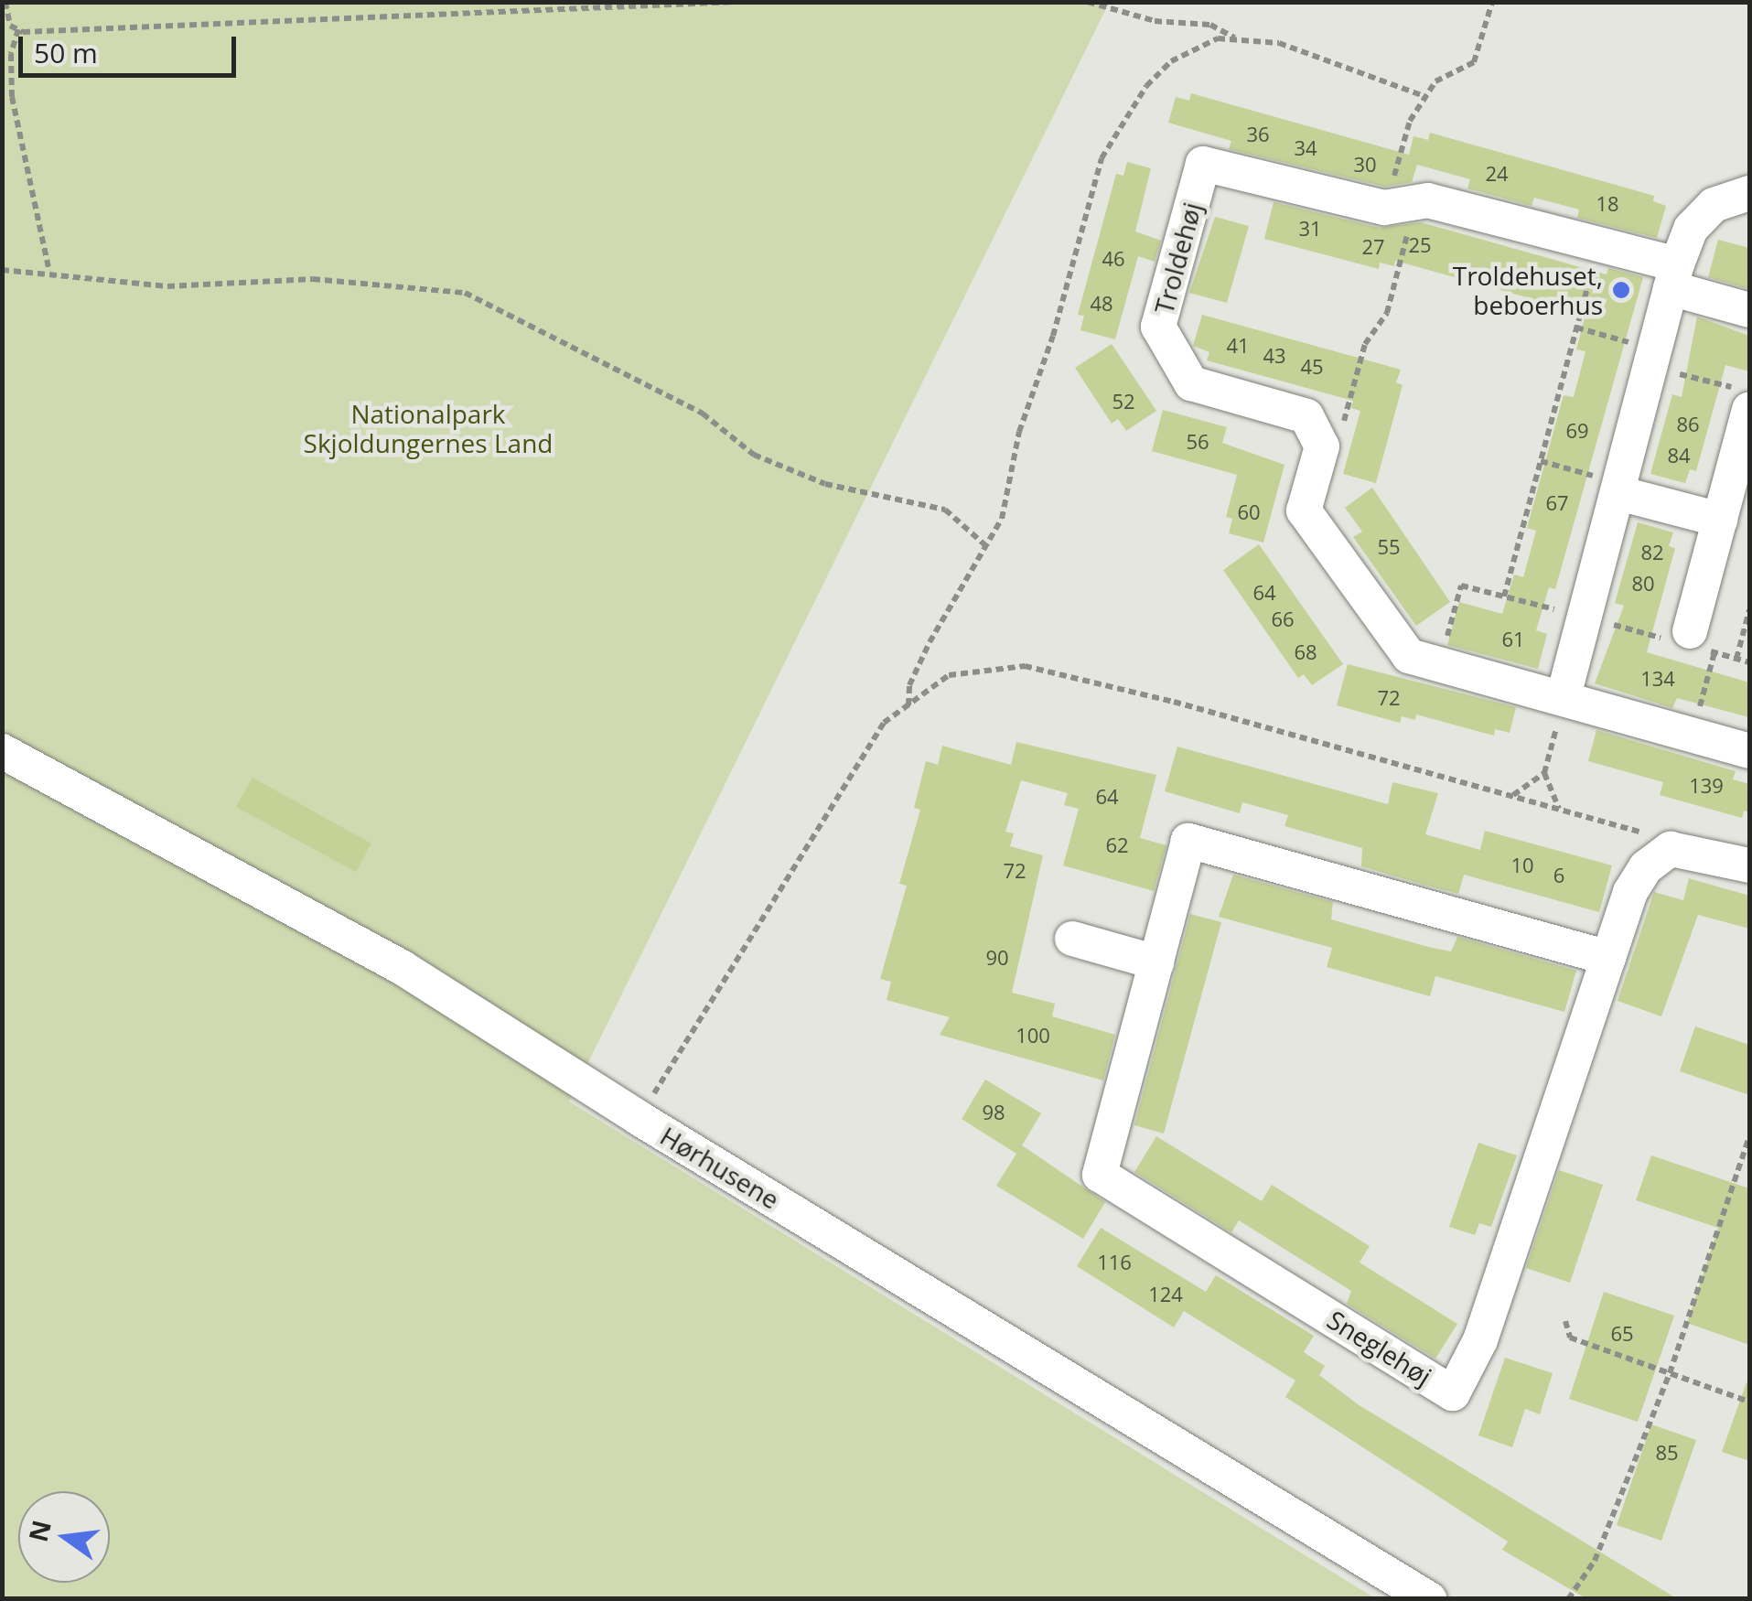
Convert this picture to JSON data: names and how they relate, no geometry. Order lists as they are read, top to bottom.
{
  "streets": {
    "street": ["Troldehøj", "Hørhusene", "Sneglehøj"]
  },
  "parks": ["Nationalpark Skjoldungernes Land"],
  "places": ["Troldehuset, beboerhus"],
  "house_numbers": [
    "36",
    "34",
    "30",
    "24",
    "18",
    "31",
    "25",
    "27",
    "46",
    "48",
    "41",
    "43",
    "45",
    "52",
    "86",
    "69",
    "56",
    "84",
    "67",
    "60",
    "55",
    "82",
    "80",
    "64",
    "66",
    "61",
    "68",
    "134",
    "72",
    "139",
    "64",
    "62",
    "10",
    "72",
    "6",
    "90",
    "100",
    "98",
    "116",
    "124",
    "65",
    "85"
  ],
  "scale_bar": "50 m",
  "north": "left"
}
